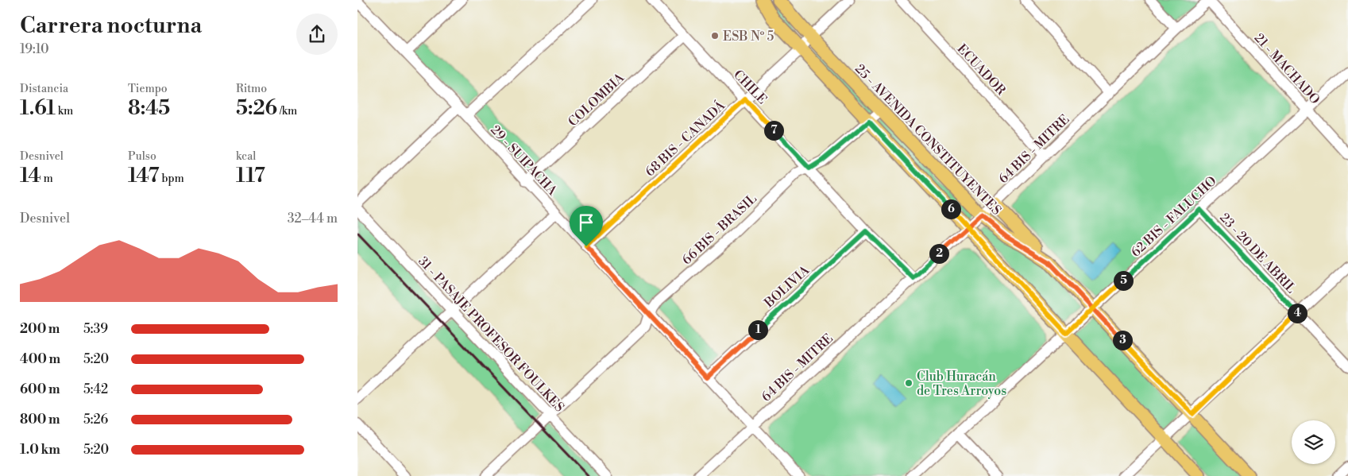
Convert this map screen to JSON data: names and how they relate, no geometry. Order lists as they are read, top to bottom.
{
  "streets": {
    "main road": ["25 - AVENIDA CONSTITUYENTES"],
    "street": [
      "21 - MACHADO",
      "ECUADOR",
      "CHILE",
      "COLOMBIA",
      "68 BIS - CANADÁ",
      "64 BIS - MITRE",
      "29 - SUIPACHA",
      "62 BIS - FALUCHO",
      "66 BIS - BRASIL",
      "23 - 20 DE ABRIL",
      "BOLIVIA",
      "31 - PASAJE PROFESOR FOULKES"
    ]
  },
  "crossings": [
    ["21 - MACHADO", "64 BIS - MITRE"],
    ["21 - MACHADO", "62 BIS - FALUCHO"],
    ["ECUADOR", "64 BIS - MITRE"],
    ["CHILE", "COLOMBIA"],
    ["CHILE", "68 BIS - CANADÁ"],
    ["CHILE", "64 BIS - MITRE"],
    ["CHILE", "66 BIS - BRASIL"],
    ["CHILE", "BOLIVIA"],
    ["COLOMBIA", "29 - SUIPACHA"],
    ["68 BIS - CANADÁ", "25 - AVENIDA CONSTITUYENTES"],
    ["68 BIS - CANADÁ", "29 - SUIPACHA"],
    ["25 - AVENIDA CONSTITUYENTES", "64 BIS - MITRE"],
    ["25 - AVENIDA CONSTITUYENTES", "62 BIS - FALUCHO"],
    ["25 - AVENIDA CONSTITUYENTES", "66 BIS - BRASIL"],
    ["64 BIS - MITRE", "29 - SUIPACHA"],
    ["29 - SUIPACHA", "66 BIS - BRASIL"],
    ["29 - SUIPACHA", "BOLIVIA"],
    ["62 BIS - FALUCHO", "23 - 20 DE ABRIL"],
    ["66 BIS - BRASIL", "31 - PASAJE PROFESOR FOULKES"]
  ],
  "places": ["ESB Nº 5", "Club Huracán de Tres Arroyos"],
  "page": {
    "heading": ["Carrera nocturna", "19:10"],
    "stats": [
      ["Distancia", "1.61 km"],
      ["Tiempo", "8:45"],
      ["Ritmo", "5:26 /km"],
      ["Desnivel", "14 m"],
      ["Pulso", "147 bpm"],
      ["kcal", "117"]
    ],
    "pins": [
      "7",
      "6",
      "2",
      "5",
      "4",
      "1",
      "3"
    ],
    "chart": ["Desnivel", "32–44 m"],
    "list": [
      {
        "name": "200 m",
        "note": "5:39"
      },
      {
        "name": "400 m",
        "note": "5:20"
      },
      {
        "name": "600 m",
        "note": "5:42"
      },
      {
        "name": "800 m",
        "note": "5:26"
      },
      {
        "name": "1.0 km",
        "note": "5:20"
      }
    ]
  }
}
